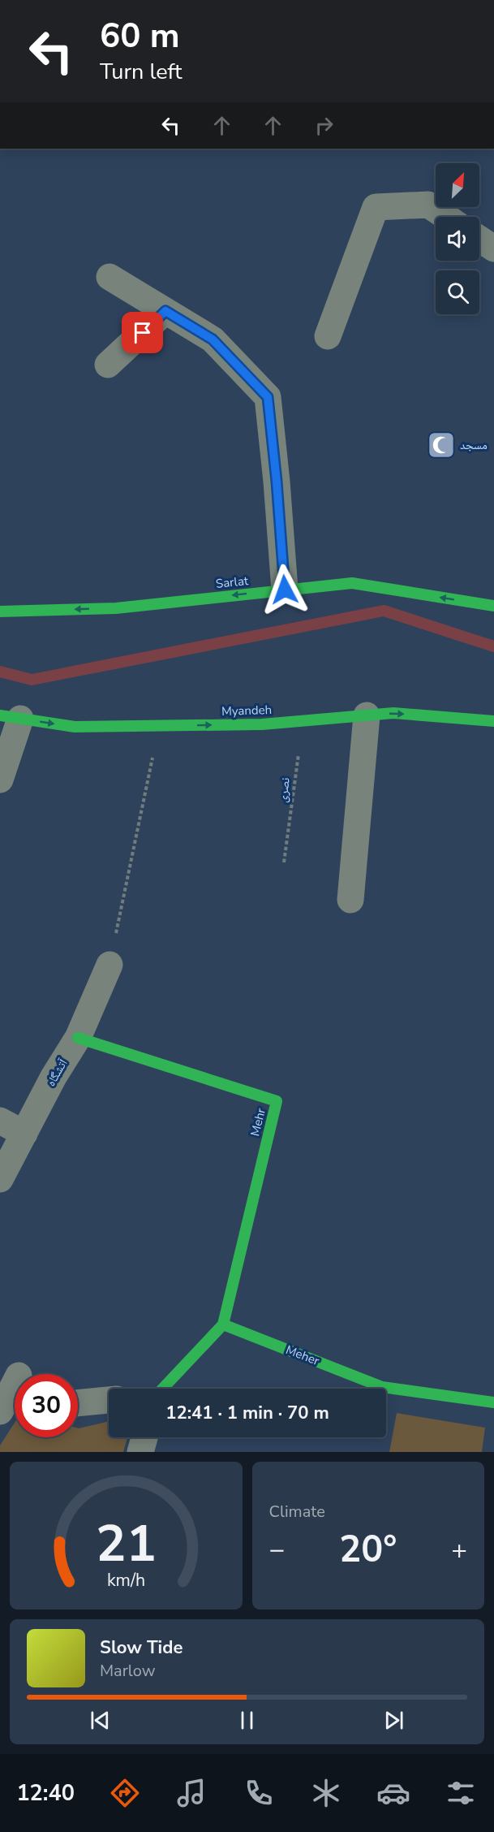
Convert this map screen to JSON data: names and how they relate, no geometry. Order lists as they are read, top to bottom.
{
  "streets": {
    "street": [
      "Sarlat",
      "Myandeh",
      "آتشگاه",
      "Mehr",
      "Meher"
    ],
    "path": ["نصری"]
  },
  "crossings": [
    ["Myandeh", "نصری"],
    ["آتشگاه", "Mehr"],
    ["Mehr", "Meher"]
  ],
  "one_way": ["Sarlat", "Myandeh"],
  "places": {
    "mosque": ["مسجد"]
  },
  "north": "top right",
  "page": {
    "turn": ["60 m", "Turn left"],
    "limit": "30",
    "trip": "12:41 · 1 min · 70 m",
    "tile": "Climate",
    "heat": ["−", "20°", "+"],
    "song": ["Slow Tide", "Marlow"],
    "tabs": "12:40",
    "gauge": ["21", "km/h"]
  }
}
